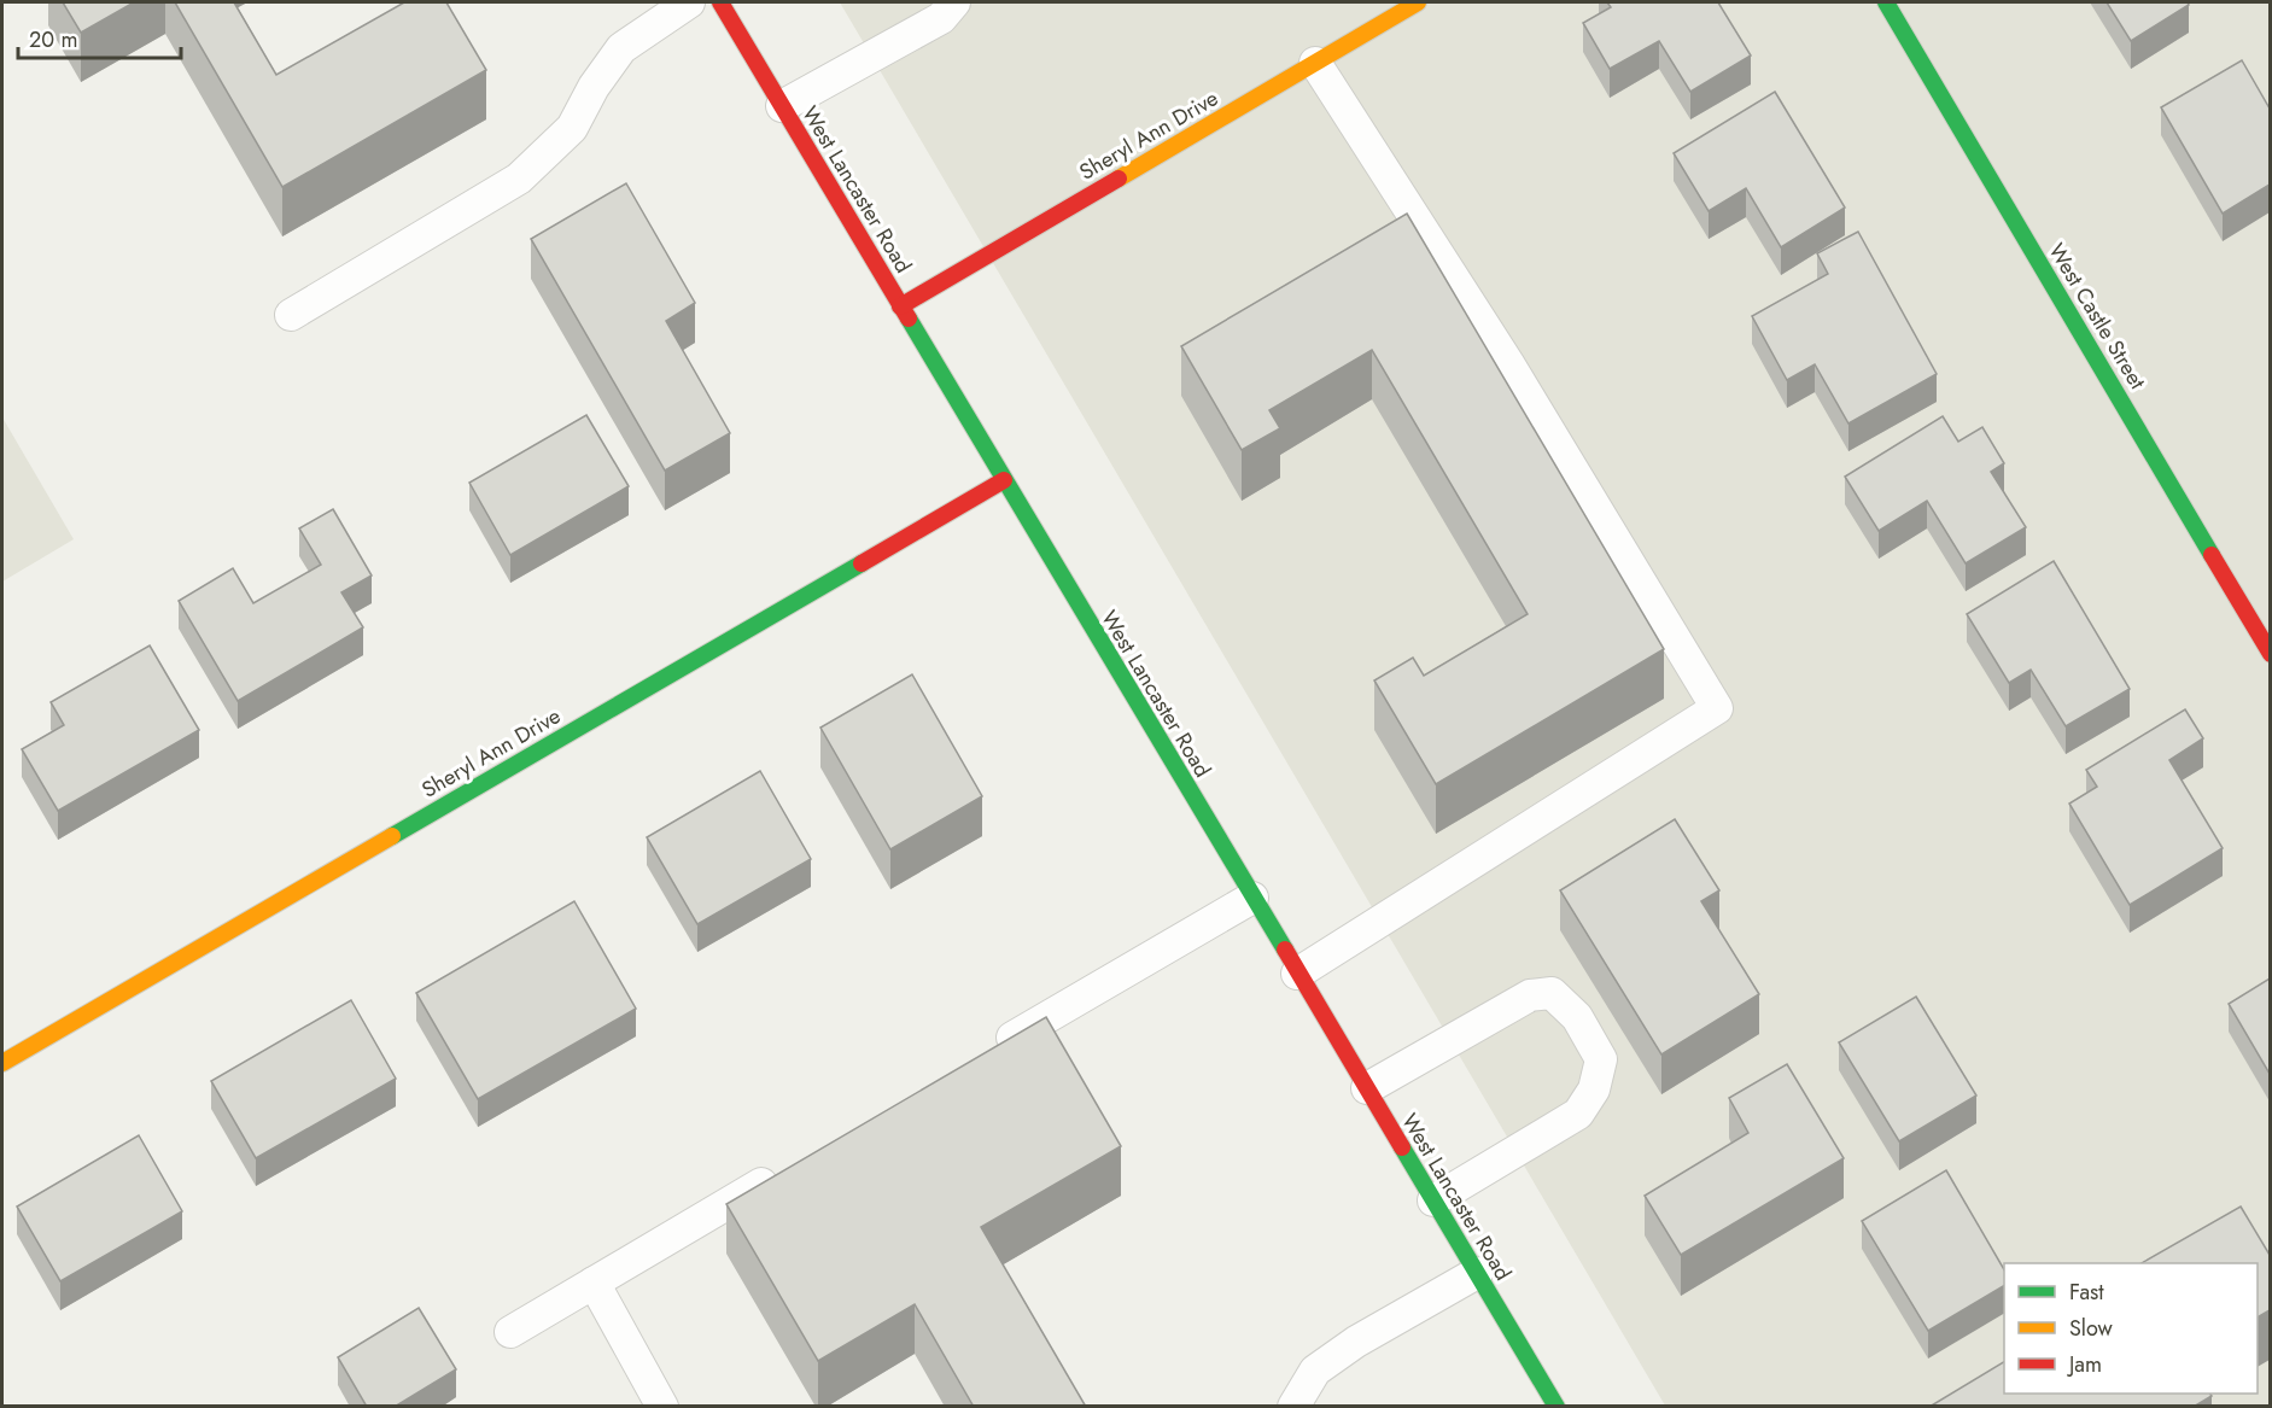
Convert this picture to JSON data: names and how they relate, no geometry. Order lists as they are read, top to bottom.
{
  "streets": {
    "street": ["Sheryl Ann Drive", "West Lancaster Road", "West Castle Street"]
  },
  "crossings": [
    ["Sheryl Ann Drive", "West Lancaster Road"]
  ],
  "legend": ["Fast", "Slow", "Jam"],
  "scale_bar": "20 m"
}
